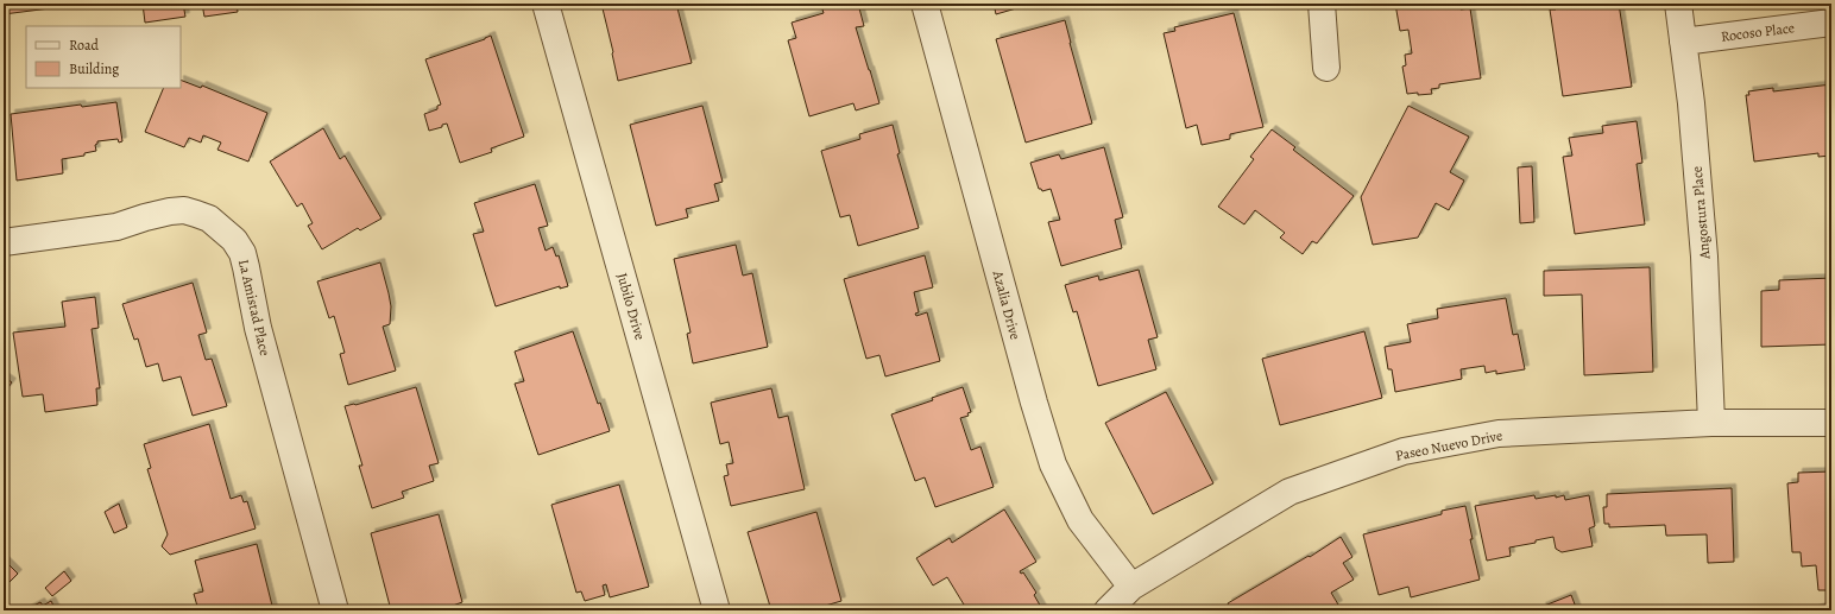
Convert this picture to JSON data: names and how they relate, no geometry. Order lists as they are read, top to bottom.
{
  "streets": {
    "street": [
      "Rocoso Place",
      "Angostura Place",
      "Azalia Drive",
      "Jubilo Drive",
      "La Amistad Place",
      "Paseo Nuevo Drive"
    ]
  },
  "crossings": [
    ["Rocoso Place", "Angostura Place"],
    ["Angostura Place", "Paseo Nuevo Drive"],
    ["Azalia Drive", "Paseo Nuevo Drive"]
  ],
  "legend": ["Road", "Building"]
}
